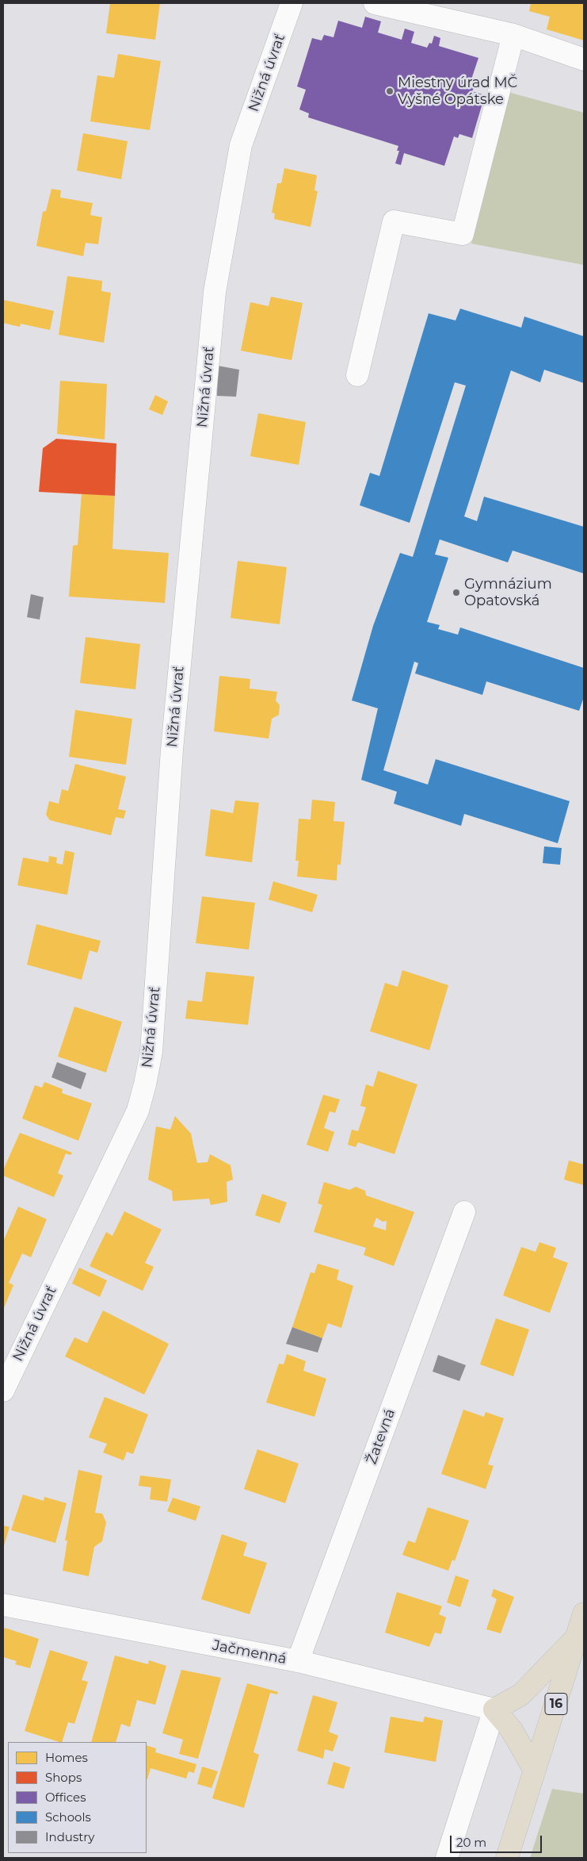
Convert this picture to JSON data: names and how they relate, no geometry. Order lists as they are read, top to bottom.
{
  "streets": {
    "highway": ["16"],
    "street": ["Nižná úvrať", "Žatevná", "Jačmenná"]
  },
  "crossings": [
    ["Žatevná", "Jačmenná"]
  ],
  "places": ["Miestny úrad MČ Vyšné Opátske", "Gymnázium Opatovská"],
  "legend": [
    "Homes",
    "Shops",
    "Offices",
    "Schools",
    "Industry"
  ],
  "scale_bar": "20 m"
}
